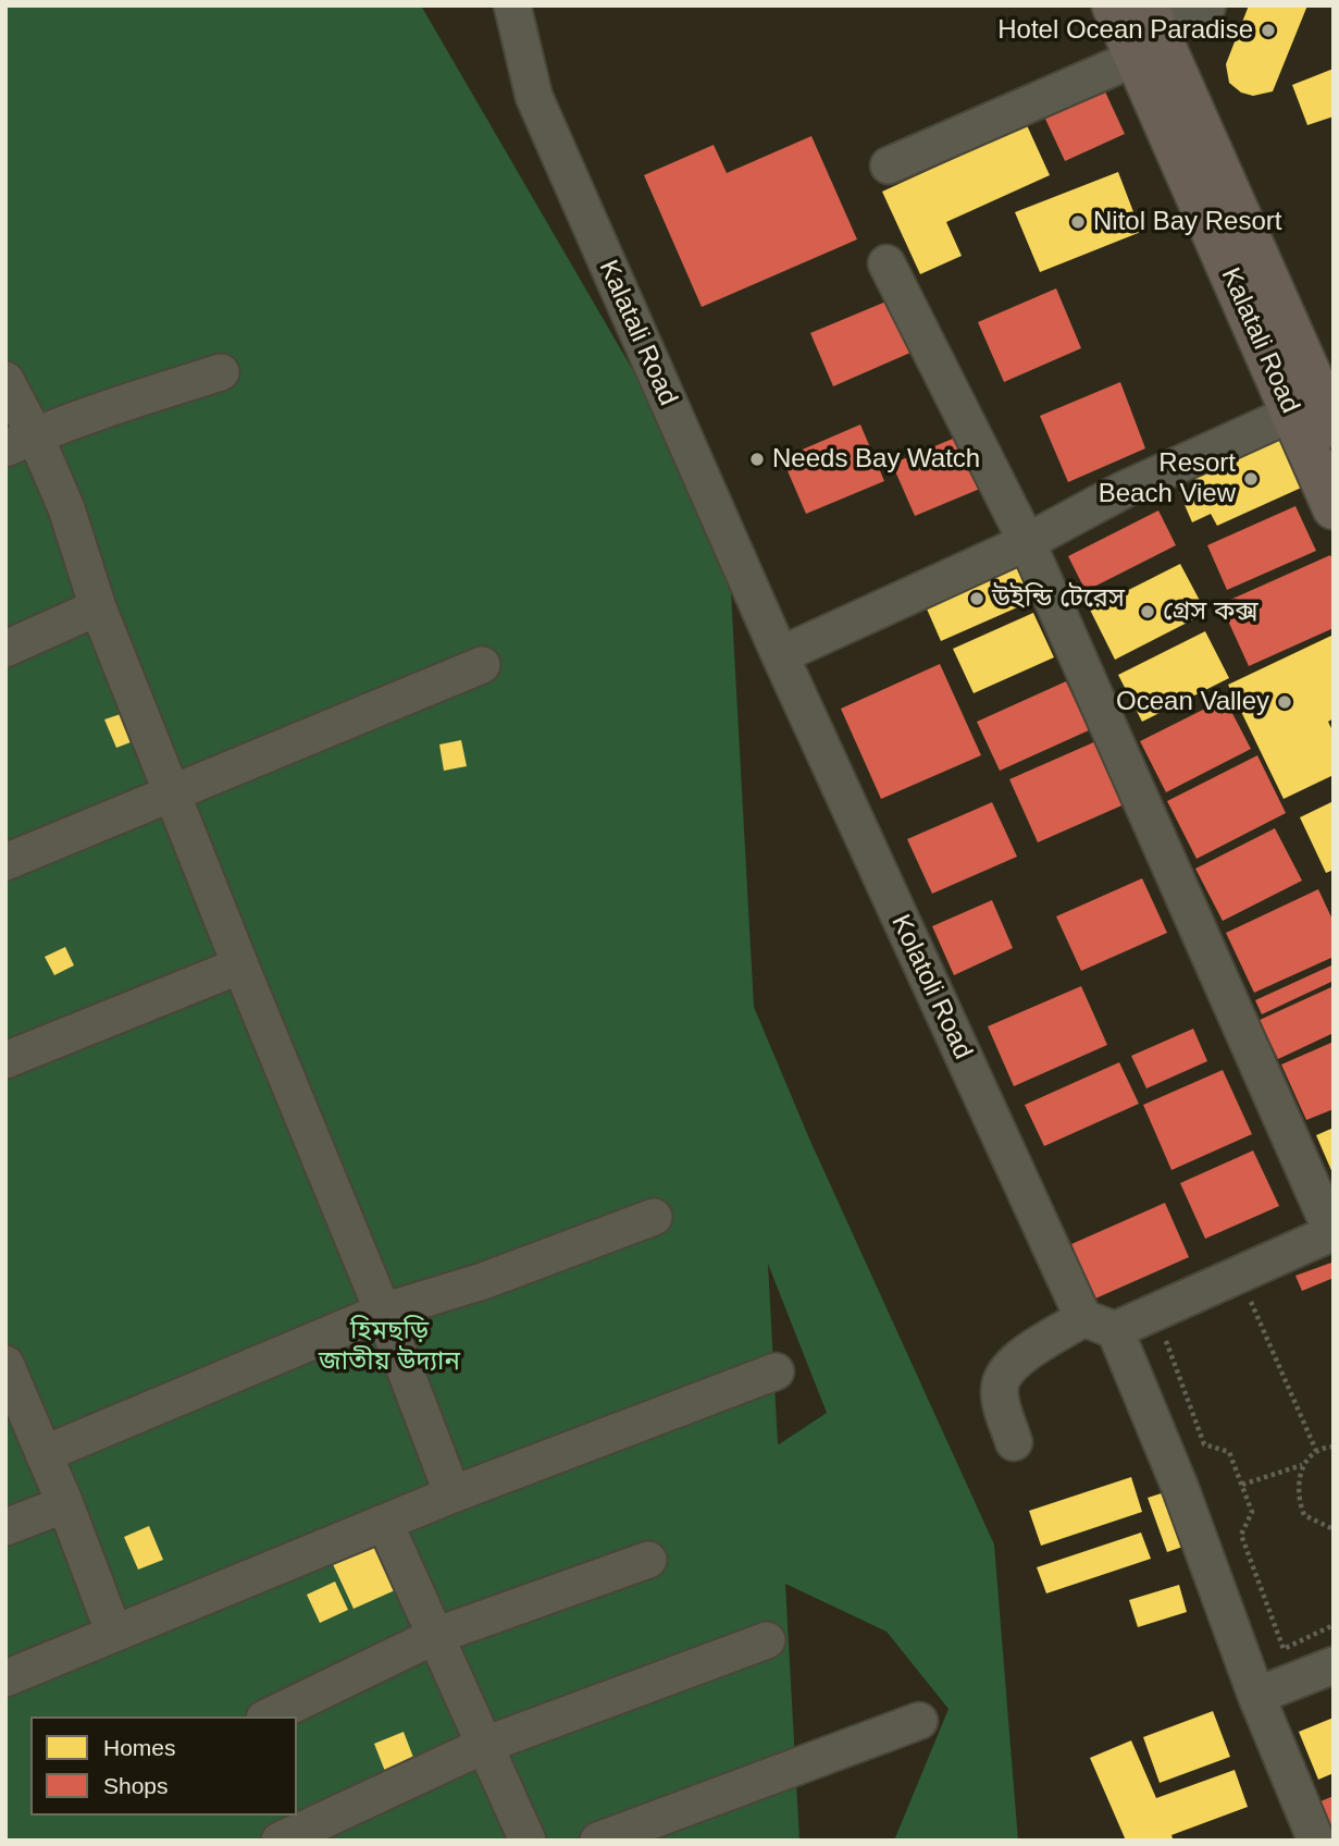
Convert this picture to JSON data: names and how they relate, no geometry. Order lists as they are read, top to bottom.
{
  "streets": {
    "highway": ["Kalatali Road"],
    "street": ["Kolatoli Road"]
  },
  "crossings": [
    ["Kalatali Road", "Kolatoli Road"]
  ],
  "parks": ["হিমছড়ি জাতীয় উদ্যান"],
  "places": [
    "Hotel Ocean Paradise",
    "Nitol Bay Resort",
    "Needs Bay Watch",
    "Resort Beach View",
    "উইন্ডি টেরেস",
    "গ্রেস কক্স",
    "Ocean Valley"
  ],
  "legend": ["Homes", "Shops"]
}
